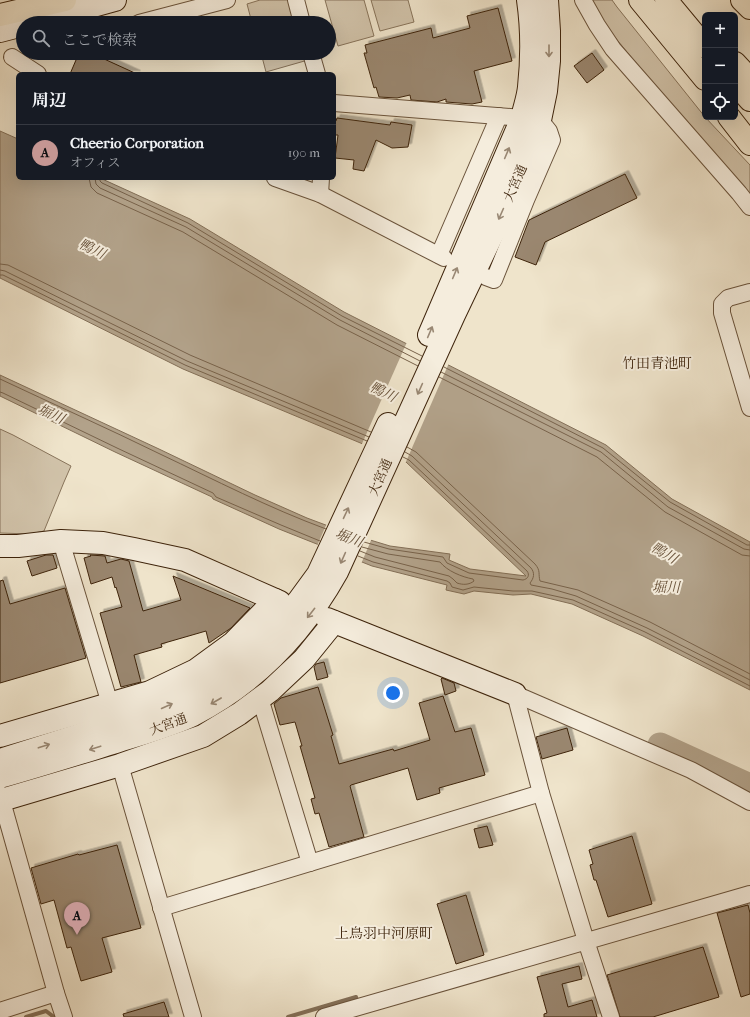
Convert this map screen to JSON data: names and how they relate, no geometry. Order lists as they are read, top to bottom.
{
  "streets": {
    "street": ["大宮通"]
  },
  "districts": ["竹田青池町", "上鳥羽中河原町"],
  "water": ["鴨川", "堀川"],
  "page": {
    "map_buttons": ["+", "−"],
    "search": "ここで検索",
    "heading": "周辺",
    "list": [
      {
        "mark": "A",
        "name": "Cheerio Corporation",
        "note": "オフィス",
        "value": "190 m"
      }
    ],
    "pins": "A"
  }
}
